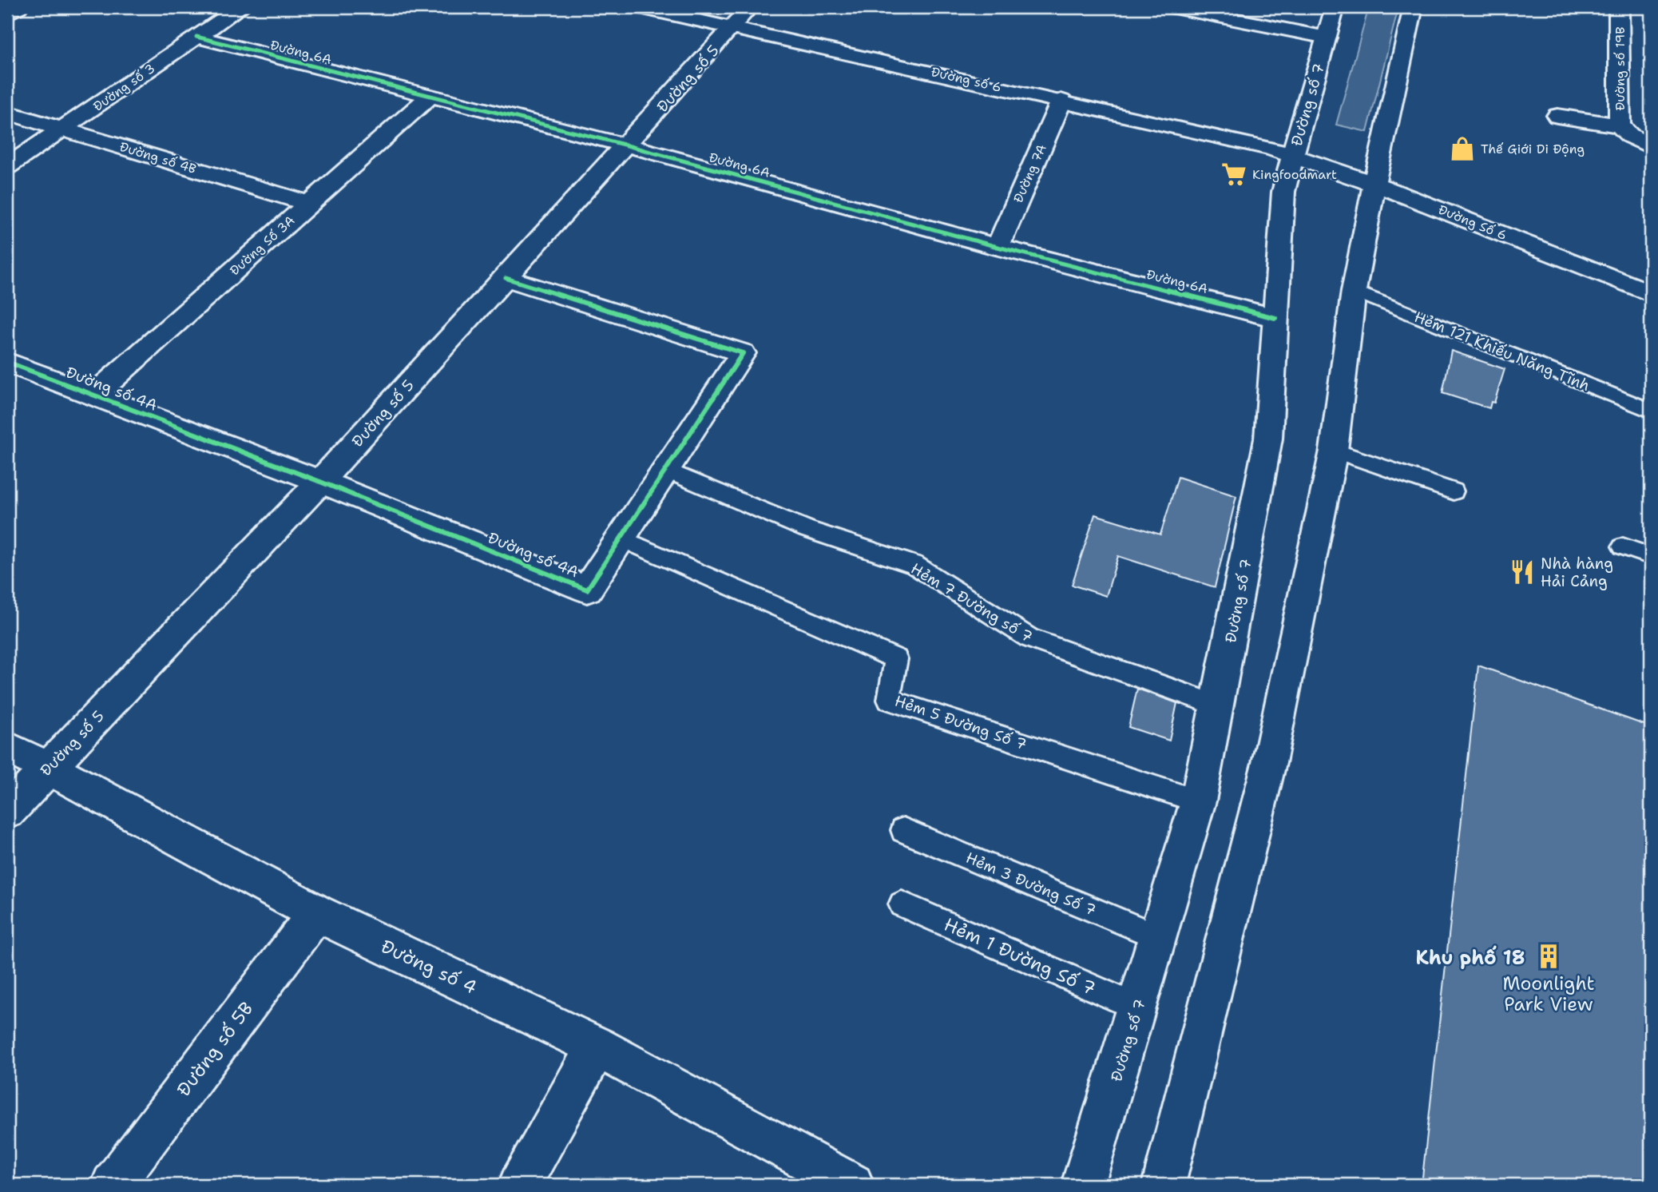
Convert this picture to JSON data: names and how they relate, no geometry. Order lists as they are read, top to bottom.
{
  "streets": {
    "street": [
      "Đường 6A",
      "Đường số 19B",
      "Đường số 5",
      "Đường số 6",
      "Đường số 3",
      "Đường số 7",
      "Đường số 4B",
      "Đường 7A",
      "Đường Số 6",
      "Đường Số 3A",
      "Đường số 4A",
      "Đường số 4",
      "Đường số 5B"
    ],
    "lane": [
      "Hẻm 121 Khiếu Năng Tĩnh",
      "Hẻm 7 Đường số 7",
      "Hẻm 5 Đường Số 7",
      "Hẻm 3 Đường Số 7",
      "Hẻm 1 Đường Số 7"
    ]
  },
  "crossings": [
    ["Đường 6A", "Đường số 5"],
    ["Đường 6A", "Đường số 3"],
    ["Đường 6A", "Đường số 7"],
    ["Đường 6A", "Đường 7A"],
    ["Đường 6A", "Đường Số 3A"],
    ["Đường số 5", "Đường số 6"],
    ["Đường số 5", "Đường số 4A"],
    ["Đường số 5", "Đường số 4"],
    ["Đường số 6", "Đường số 7"],
    ["Đường số 6", "Đường 7A"],
    ["Đường số 6", "Đường Số 6"],
    ["Đường số 3", "Đường số 4B"],
    ["Đường số 7", "Đường Số 6"],
    ["Đường số 7", "Hẻm 7 Đường số 7"],
    ["Đường số 7", "Hẻm 5 Đường Số 7"],
    ["Đường số 7", "Hẻm 3 Đường Số 7"],
    ["Đường số 7", "Hẻm 1 Đường Số 7"],
    ["Đường số 4B", "Đường Số 3A"],
    ["Đường Số 3A", "Đường số 4A"],
    ["Đường số 4A", "Hẻm 7 Đường số 7"],
    ["Đường số 4A", "Hẻm 5 Đường Số 7"],
    ["Đường số 4", "Đường số 5B"]
  ],
  "districts": ["Khu phố 18"],
  "places": {
    "shop": ["Thế Giới Di Động"],
    "supermarket": ["Kingfoodmart"],
    "restaurant": ["Nhà hàng Hải Cảng"],
    "building": ["Moonlight Park View"]
  }
}
